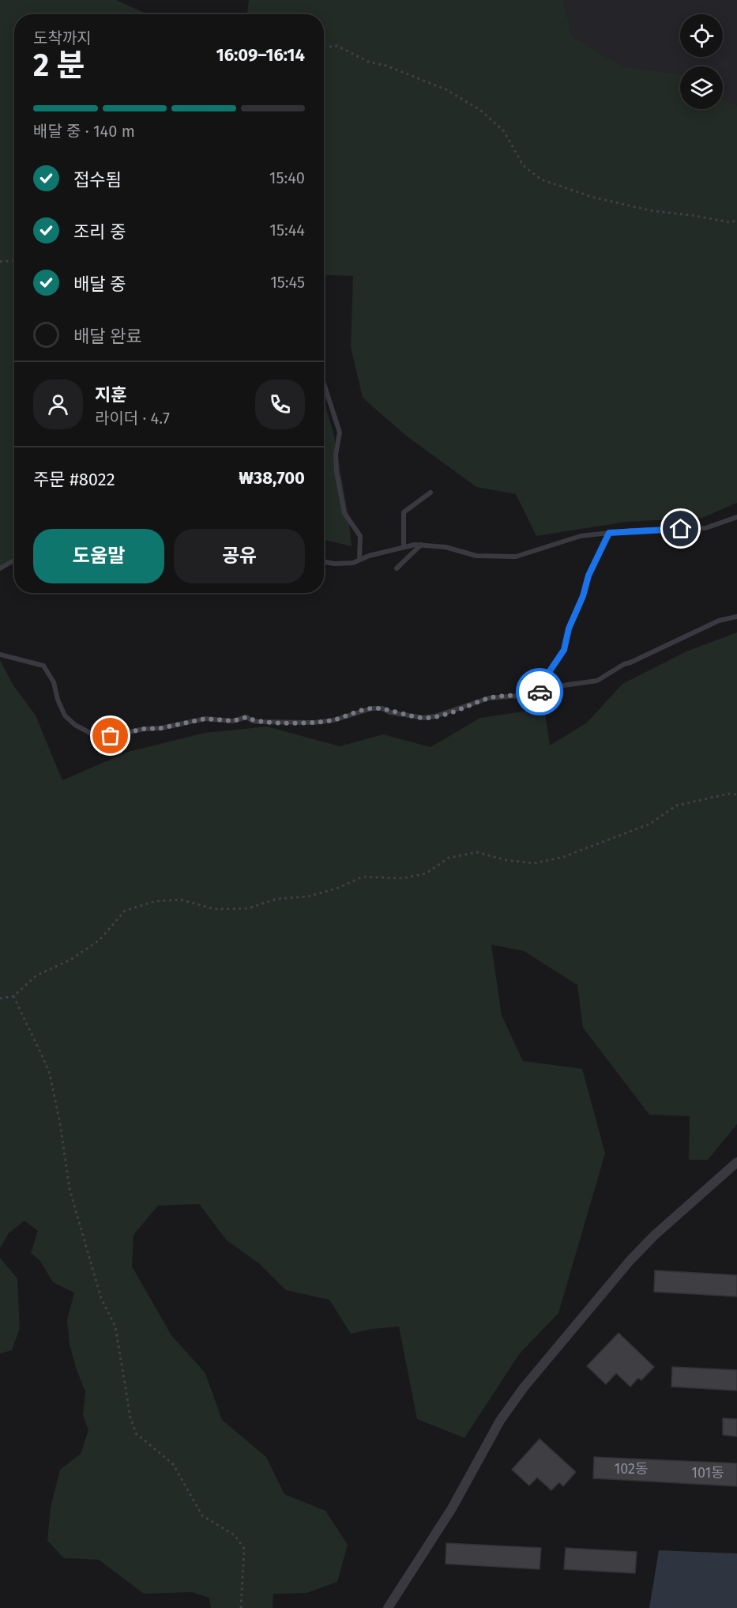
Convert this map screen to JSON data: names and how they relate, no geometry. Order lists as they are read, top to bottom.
{
  "house_numbers": ["102동", "101동"],
  "page": {
    "heading": ["2 분", "도착까지", "16:09–16:14"],
    "panel": [
      "지훈",
      "라이더 · 4.7",
      "주문 #8022",
      "₩38,700"
    ],
    "bar": "배달 중 · 140 m",
    "list": [
      ["접수됨", "15:40"],
      ["조리 중", "15:44"],
      ["배달 중", "15:45"],
      "배달 완료"
    ],
    "buttons": ["도움말", "공유"]
  }
}
